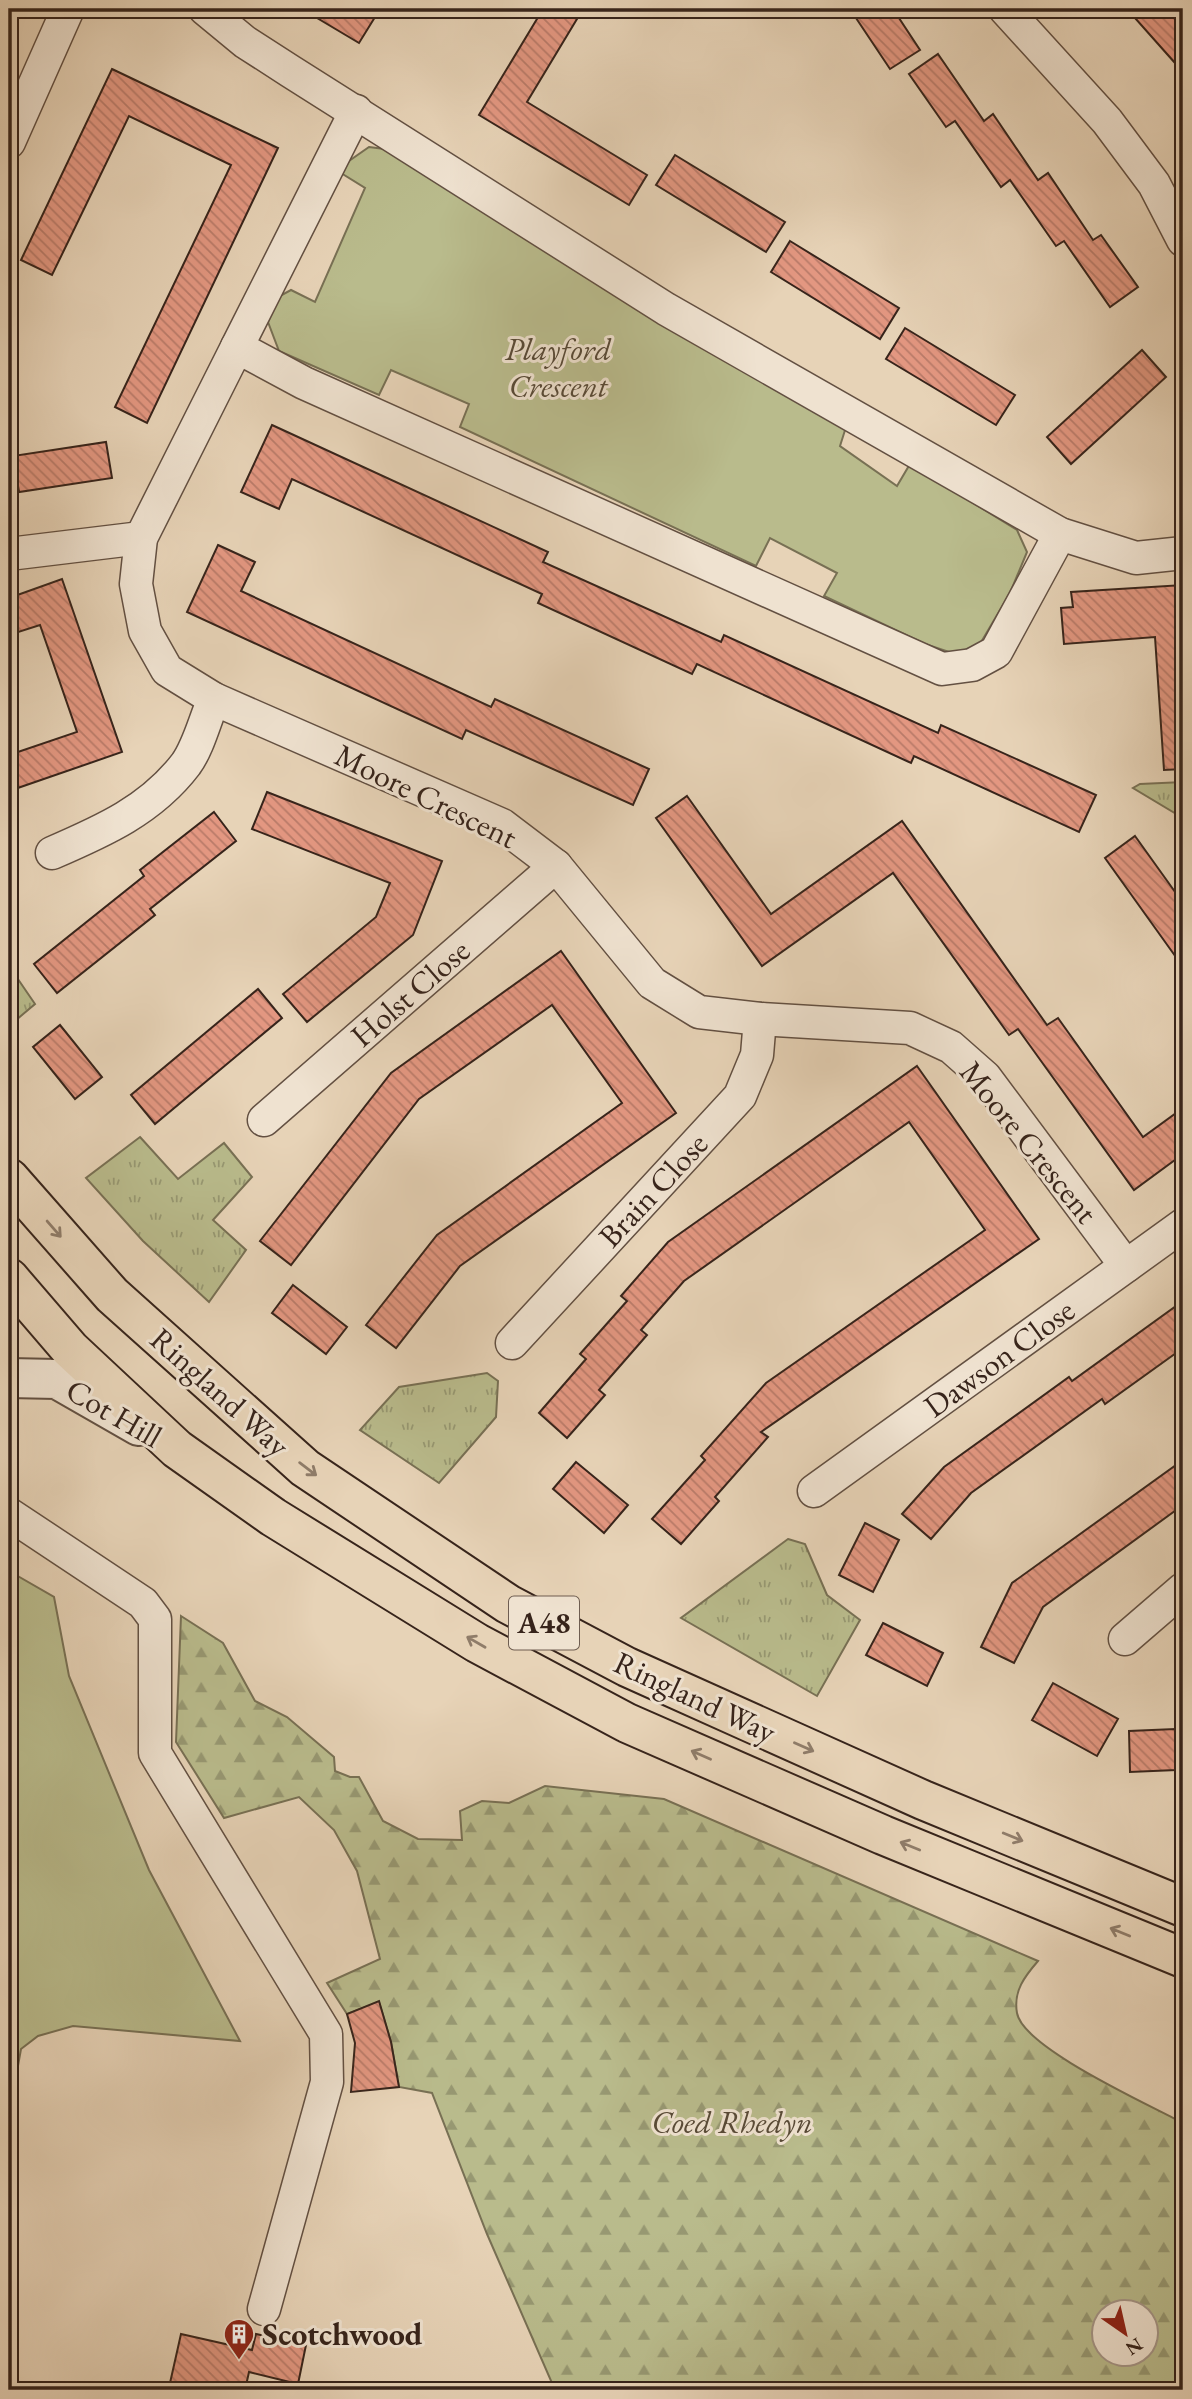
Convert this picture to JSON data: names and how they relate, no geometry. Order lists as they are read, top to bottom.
{
  "streets": {
    "main road": ["Ringland Way", "A48"],
    "street": [
      "Moore Crescent",
      "Holst Close",
      "Brain Close",
      "Dawson Close",
      "Cot Hill"
    ]
  },
  "crossings": [
    ["Moore Crescent", "Holst Close"],
    ["Moore Crescent", "Brain Close"],
    ["Moore Crescent", "Dawson Close"],
    ["Ringland Way", "Cot Hill"]
  ],
  "parks": ["Playford Crescent", "Coed Rhedyn"],
  "places": {
    "building": ["Scotchwood"]
  },
  "north": "bottom right"
}
